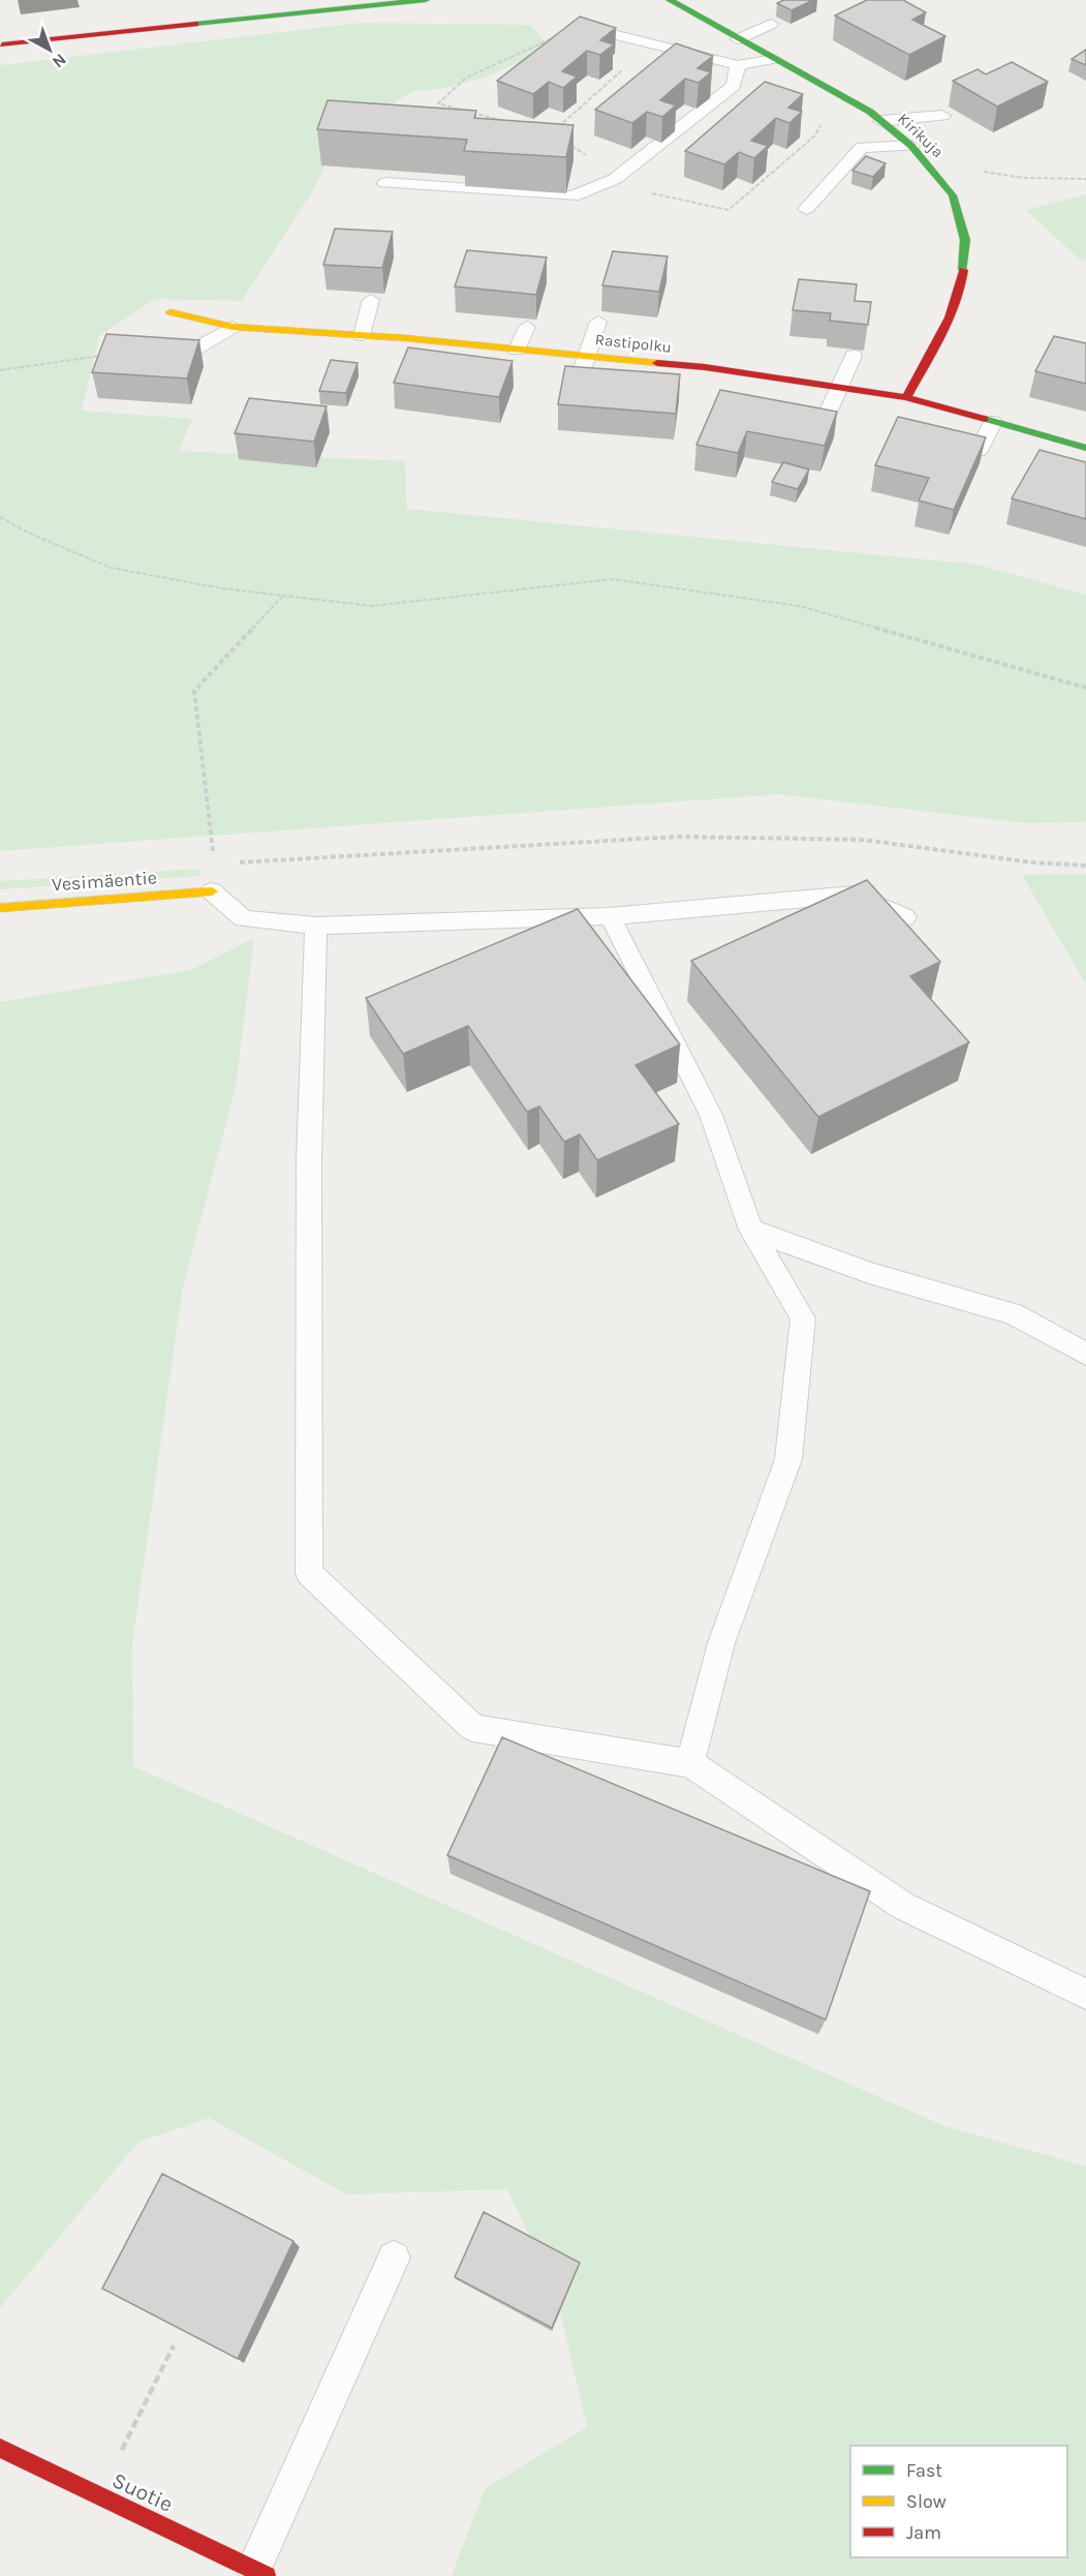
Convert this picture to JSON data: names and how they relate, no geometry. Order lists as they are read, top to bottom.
{
  "streets": {
    "street": [
      "Kirikuja",
      "Rastipolku",
      "Vesimäentie",
      "Suotie"
    ]
  },
  "crossings": [
    ["Kirikuja", "Rastipolku"]
  ],
  "legend": ["Fast", "Slow", "Jam"],
  "north": "bottom right"
}
